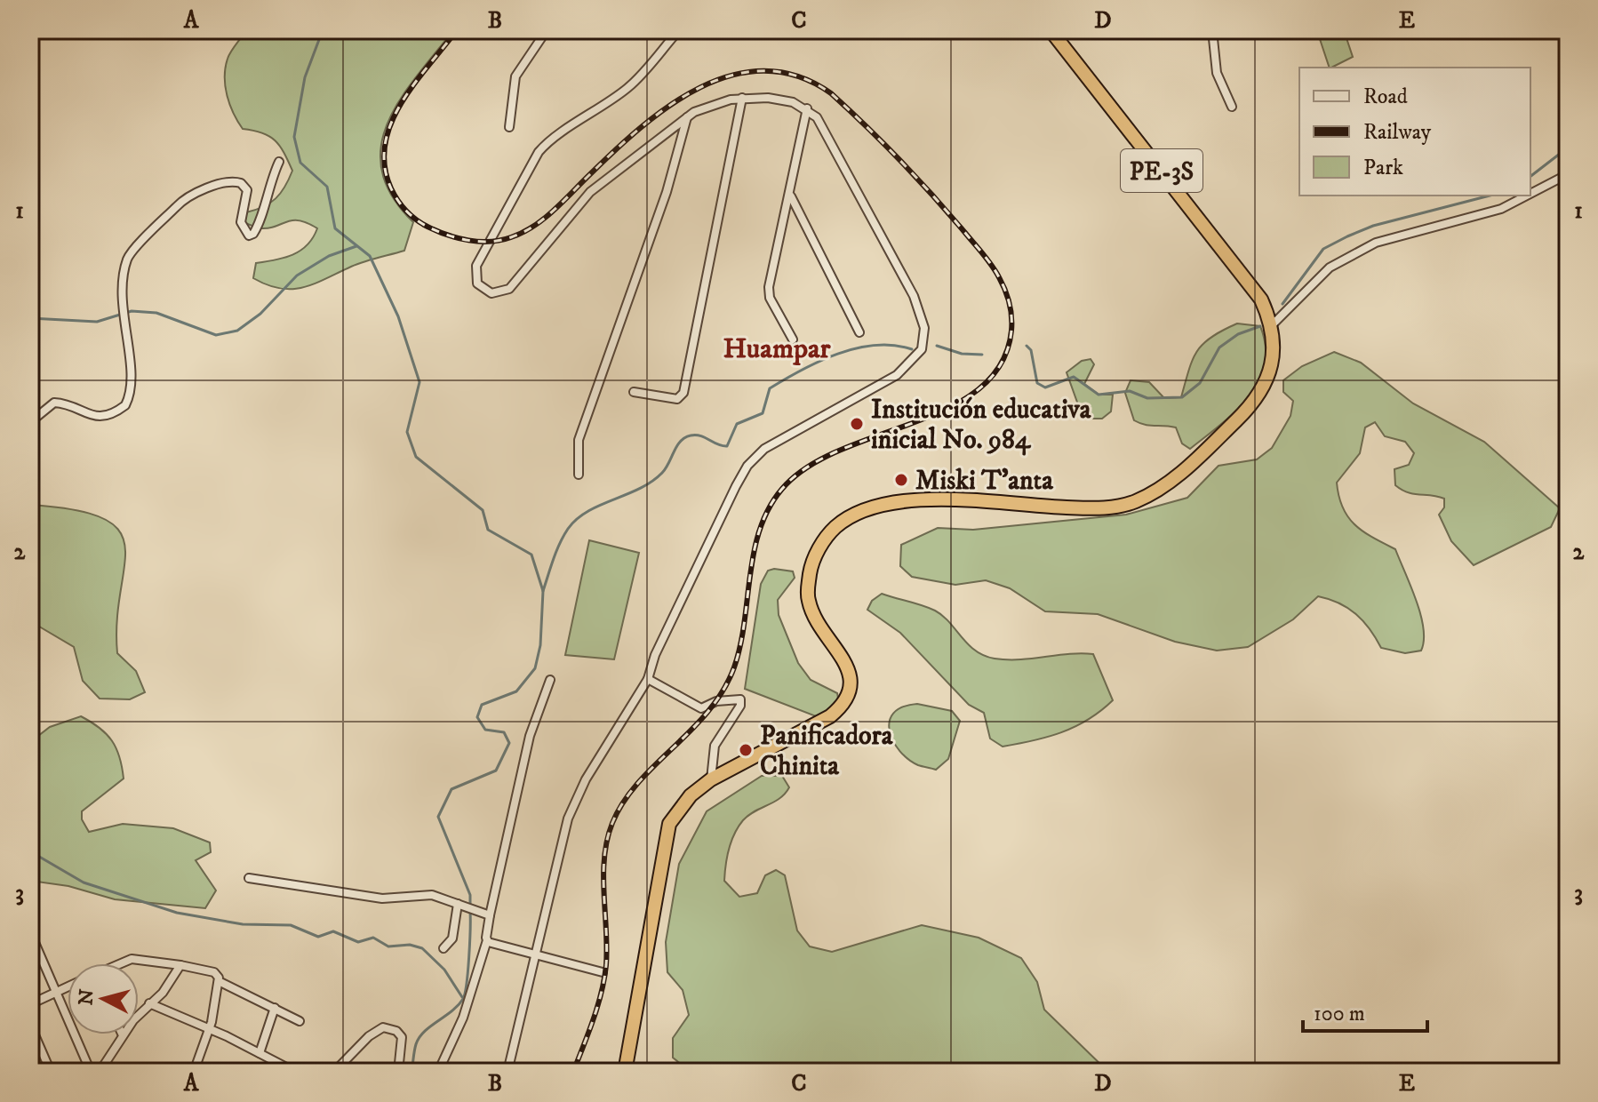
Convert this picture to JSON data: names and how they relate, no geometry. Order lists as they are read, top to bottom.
{
  "streets": {
    "highway": ["PE-3S"]
  },
  "districts": ["Huampar"],
  "places": ["Institución educativa inicial No. 984", "Miski T'anta", "Panificadora Chinita"],
  "legend": ["Road", "Railway", "Park"],
  "scale_bar": "100 m",
  "north": "left",
  "grid": {
    "columns": [
      "A",
      "B",
      "C",
      "D",
      "E"
    ],
    "rows": ["1", "2", "3"]
  }
}
